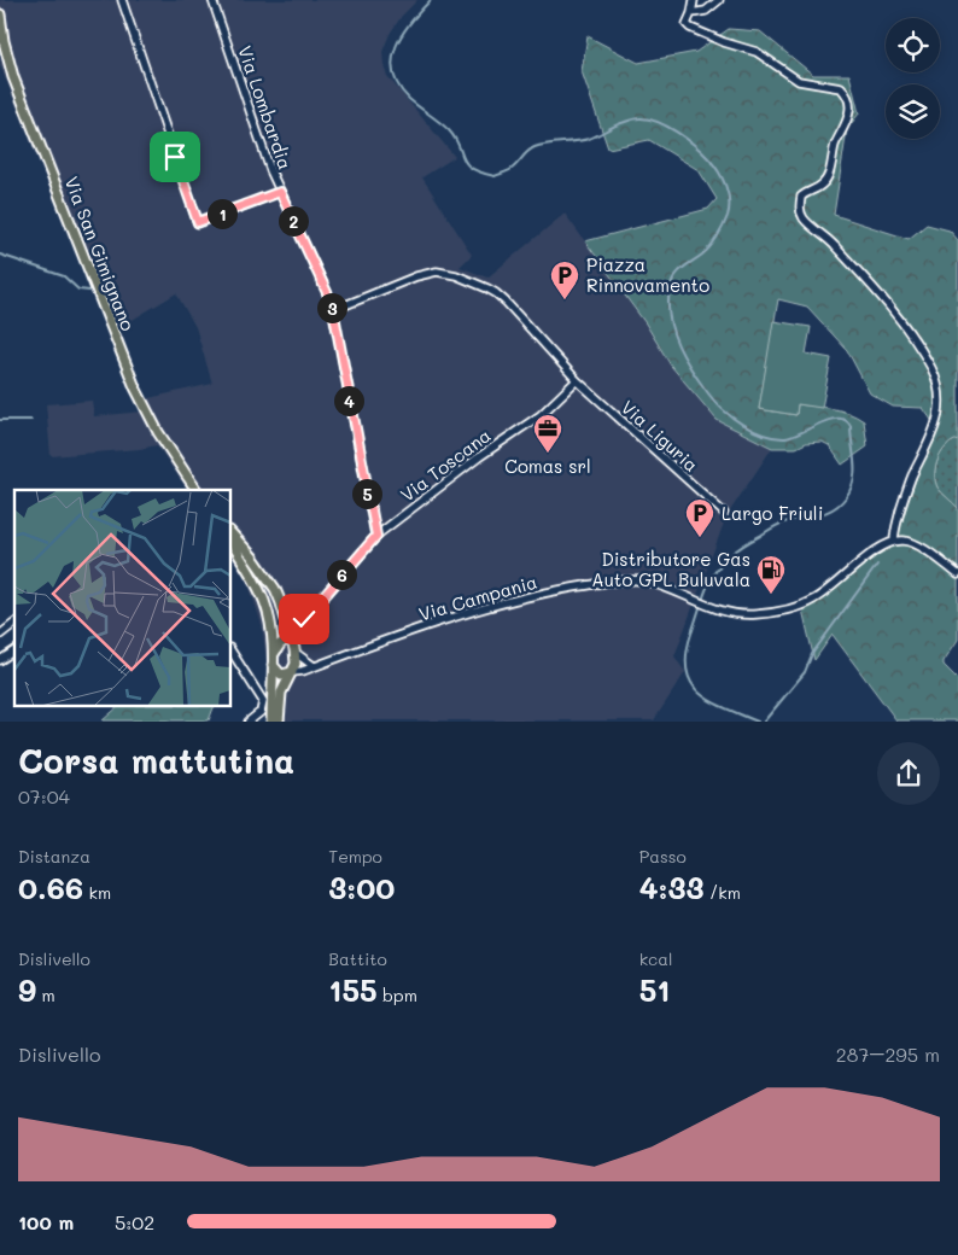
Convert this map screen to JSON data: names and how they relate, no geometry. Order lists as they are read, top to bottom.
{
  "streets": {
    "main road": ["Via San Gimignano"],
    "street": [
      "Via Lombardia",
      "Via Liguria",
      "Via Toscana",
      "Via Campania"
    ]
  },
  "crossings": [
    ["Via Lombardia", "Via Toscana"],
    ["Via Liguria", "Via Toscana"]
  ],
  "places": {
    "parking": ["Piazza Rinnovamento", "Largo Friuli"],
    "office": ["Comas srl"],
    "fuel station": ["Distributore Gas Auto GPL Buluvala"]
  },
  "page": {
    "pins": [
      "1",
      "2",
      "3",
      "4",
      "5",
      "6"
    ],
    "heading": ["Corsa mattutina", "07:04"],
    "stats": [
      ["Distanza", "0.66 km"],
      ["Tempo", "3:00"],
      ["Passo", "4:33 /km"],
      ["Dislivello", "9 m"],
      ["Battito", "155 bpm"],
      ["kcal", "51"]
    ],
    "chart": ["Dislivello", "287–295 m"],
    "list": [
      {
        "name": "100 m",
        "note": "5:02"
      }
    ]
  }
}
